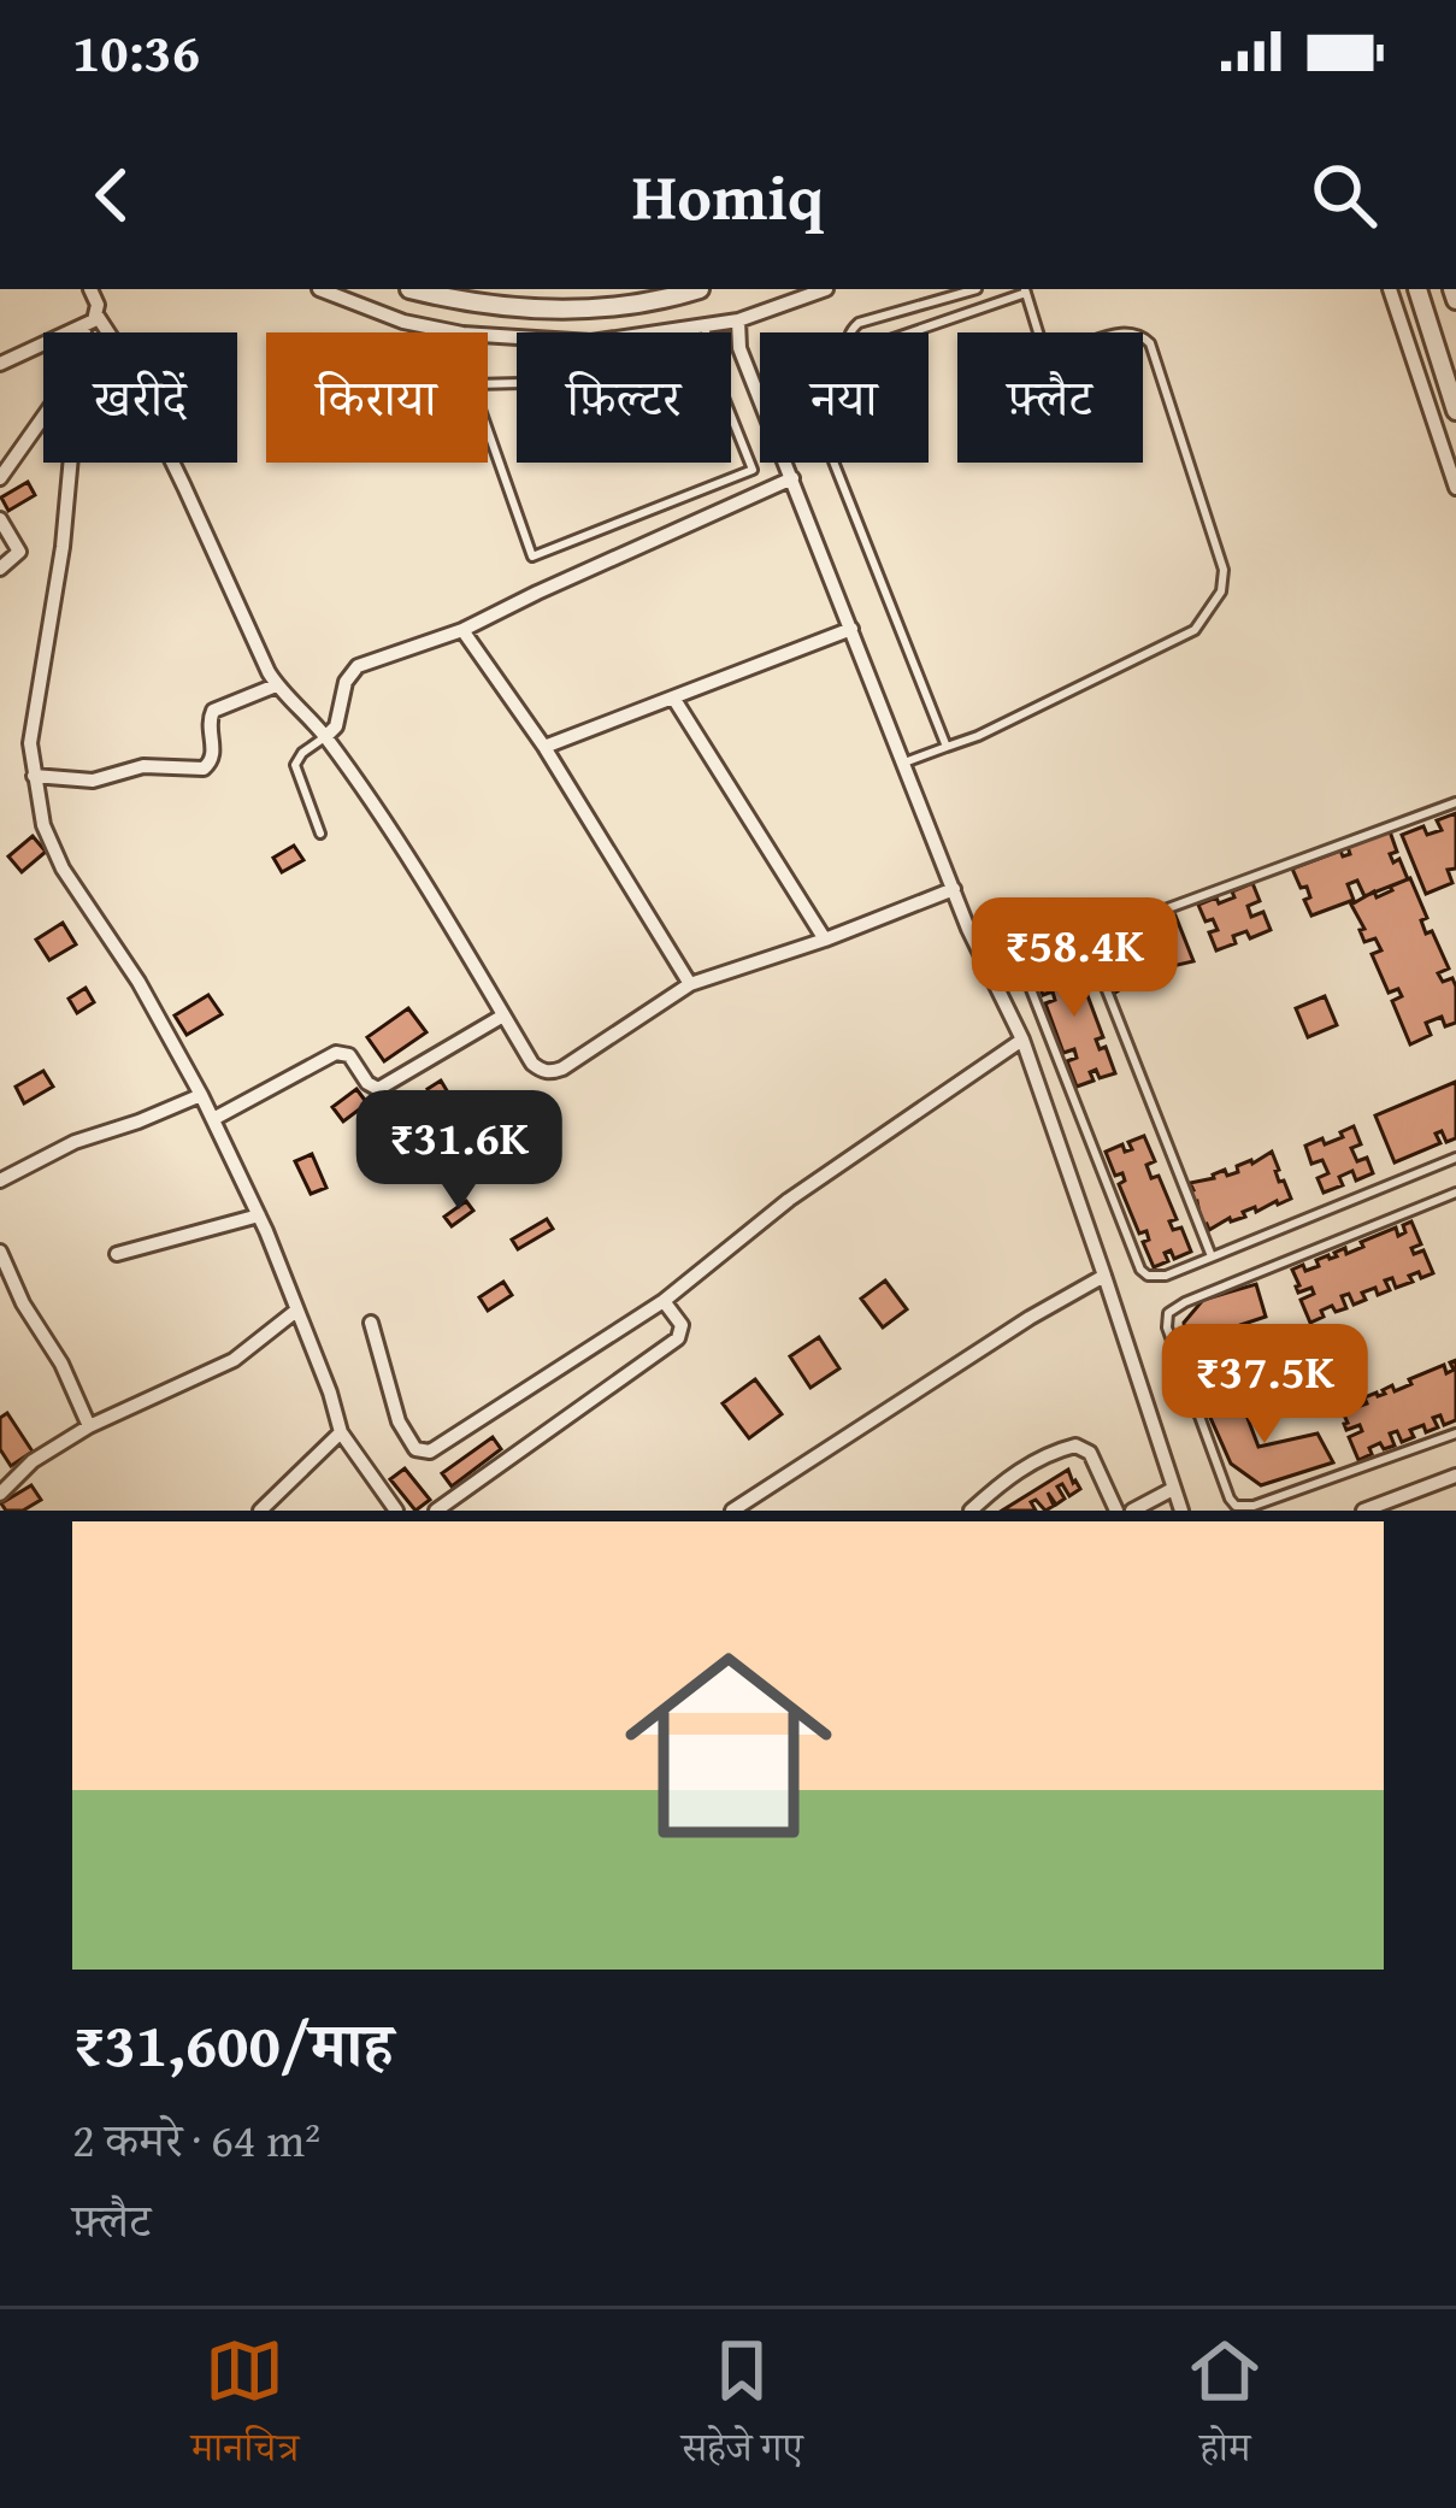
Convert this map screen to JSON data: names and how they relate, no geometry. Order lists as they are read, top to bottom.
{
  "page": {
    "status": "10:36",
    "header": "Homiq",
    "chip": [
      "खरीदें",
      "किराया",
      "फ़िल्टर",
      "नया",
      "फ़्लैट"
    ],
    "price": ["₹58.4K", "₹31.6K", "₹37.5K"],
    "list": [
      {
        "name": "₹31,600/माह",
        "note": "2 कमरे · 64 m² · फ़्लैट"
      }
    ],
    "tabs": ["मानचित्र", "सहेजे गए", "होम"]
  }
}
